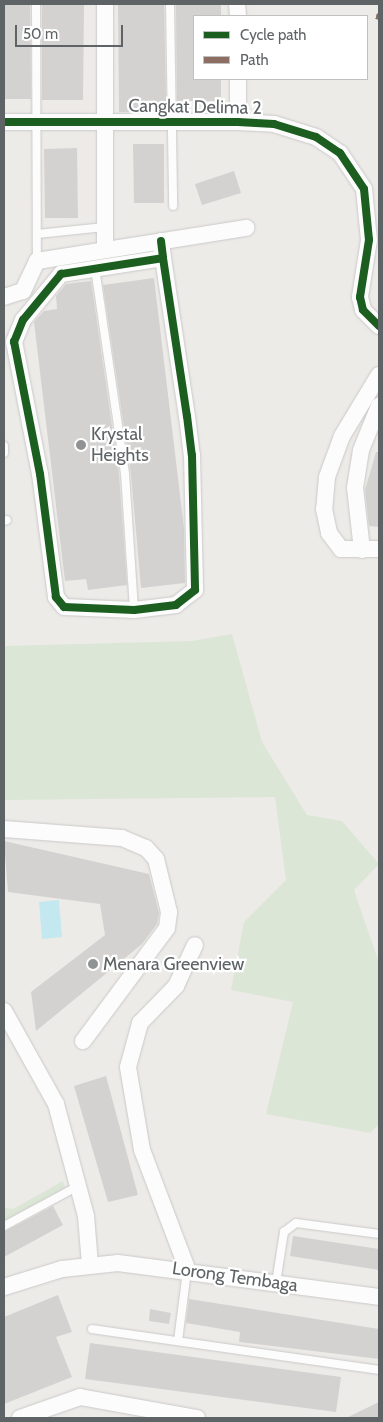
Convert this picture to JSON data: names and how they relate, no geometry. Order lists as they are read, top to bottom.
{
  "streets": {
    "street": ["Cangkat Delima 2", "Lorong Tembaga"]
  },
  "places": ["Krystal Heights", "Menara Greenview"],
  "legend": ["Cycle path", "Path"],
  "scale_bar": "50 m"
}
